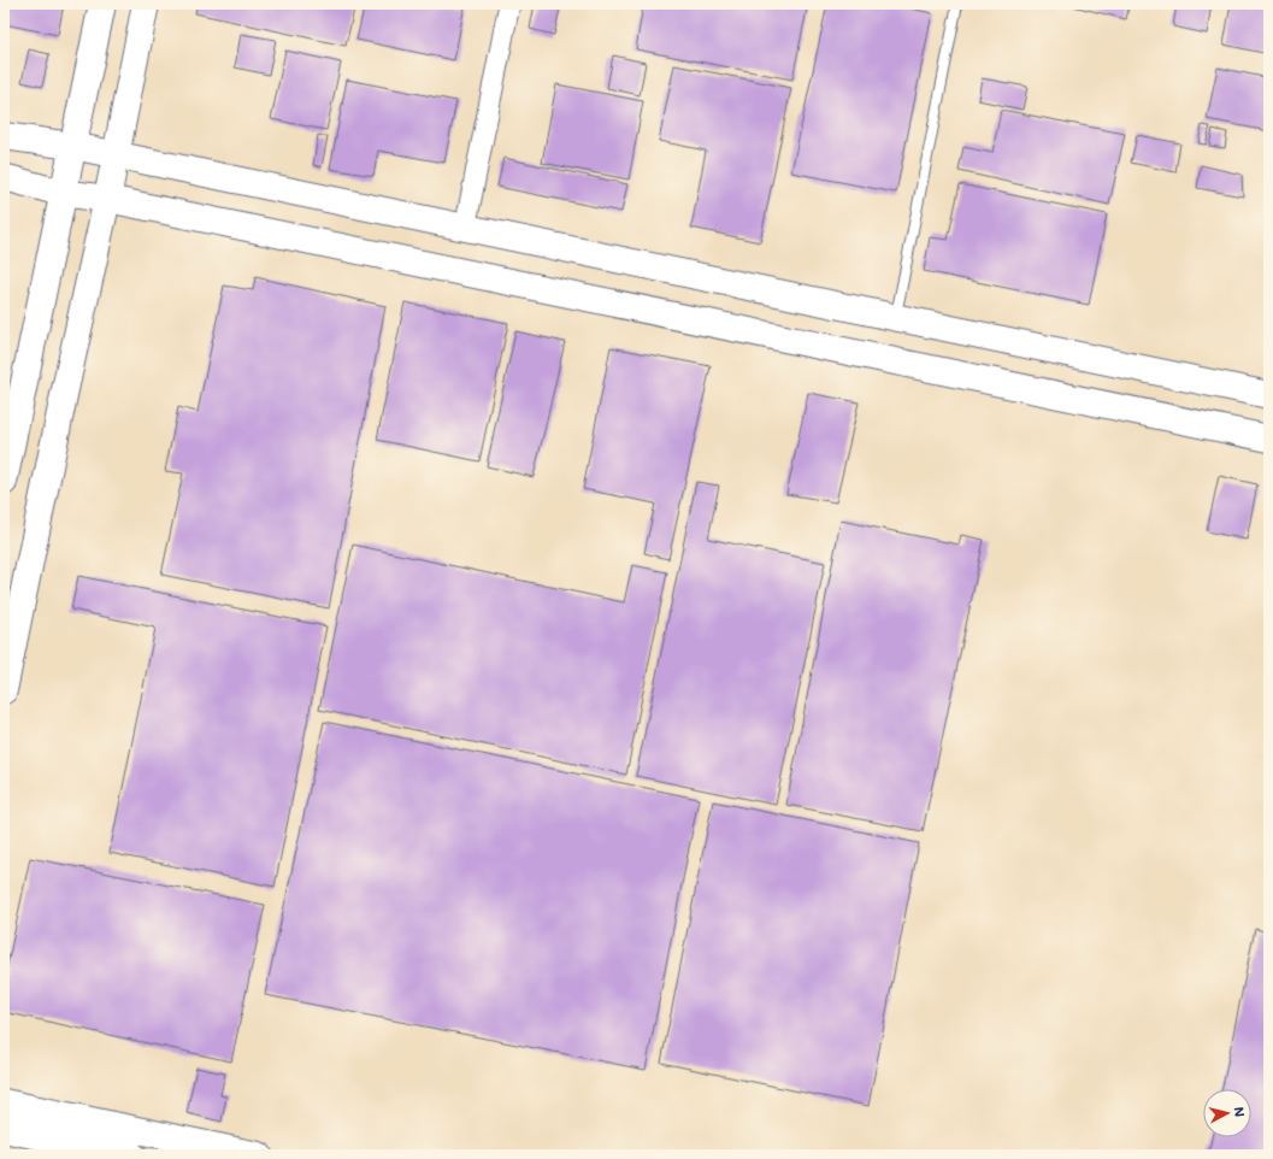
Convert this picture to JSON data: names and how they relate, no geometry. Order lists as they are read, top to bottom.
{
  "north": "right"
}
